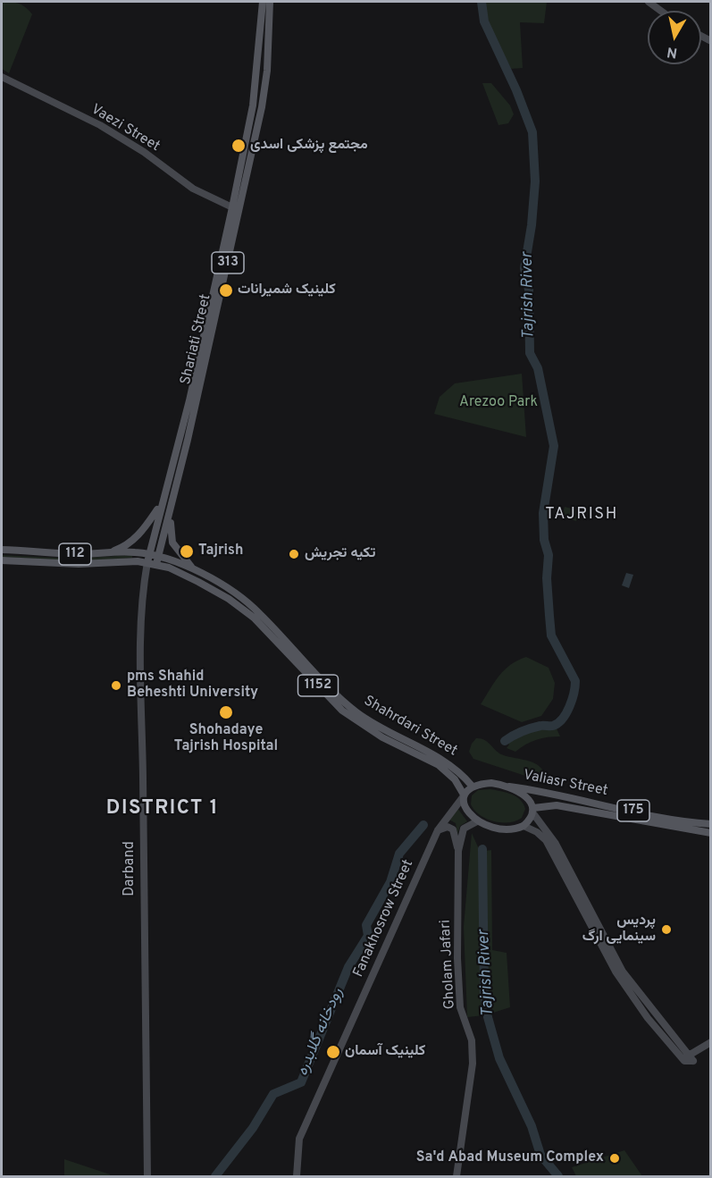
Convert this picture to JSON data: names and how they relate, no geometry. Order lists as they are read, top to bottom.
{
  "streets": {
    "main road": [
      "Vaezi Street",
      "313",
      "Shariati Street",
      "112",
      "1152",
      "Shahrdari Street",
      "Valiasr Street",
      "175",
      "Darband",
      "Fanakhosrow Street",
      "Gholam Jafari"
    ]
  },
  "crossings": [
    ["Vaezi Street", "Shariati Street"],
    ["Shariati Street", "112"],
    ["Shariati Street", "1152"],
    ["Shariati Street", "Shahrdari Street"],
    ["Shariati Street", "Darband"],
    ["112", "1152"],
    ["112", "Darband"],
    ["1152", "Shahrdari Street"],
    ["1152", "Darband"],
    ["Shahrdari Street", "Valiasr Street"],
    ["Shahrdari Street", "Fanakhosrow Street"],
    ["Shahrdari Street", "Gholam Jafari"],
    ["Valiasr Street", "Fanakhosrow Street"],
    ["Valiasr Street", "Gholam Jafari"],
    ["Fanakhosrow Street", "Gholam Jafari"]
  ],
  "districts": ["TAJRISH", "DISTRICT 1"],
  "water": ["Tajrish River", "رودخانه گلابدره"],
  "parks": ["Arezoo Park"],
  "places": [
    "مجتمع پزشکی اسدی",
    "کلینیک شمیرانات",
    "Tajrish",
    "تکیه تجریش",
    "pms Shahid Beheshti University",
    "Shohadaye Tajrish Hospital",
    "پردیس سینمایی ارگ",
    "کلینیک آسمان",
    "Sa'd Abad Museum Complex"
  ],
  "north": "bottom"
}
